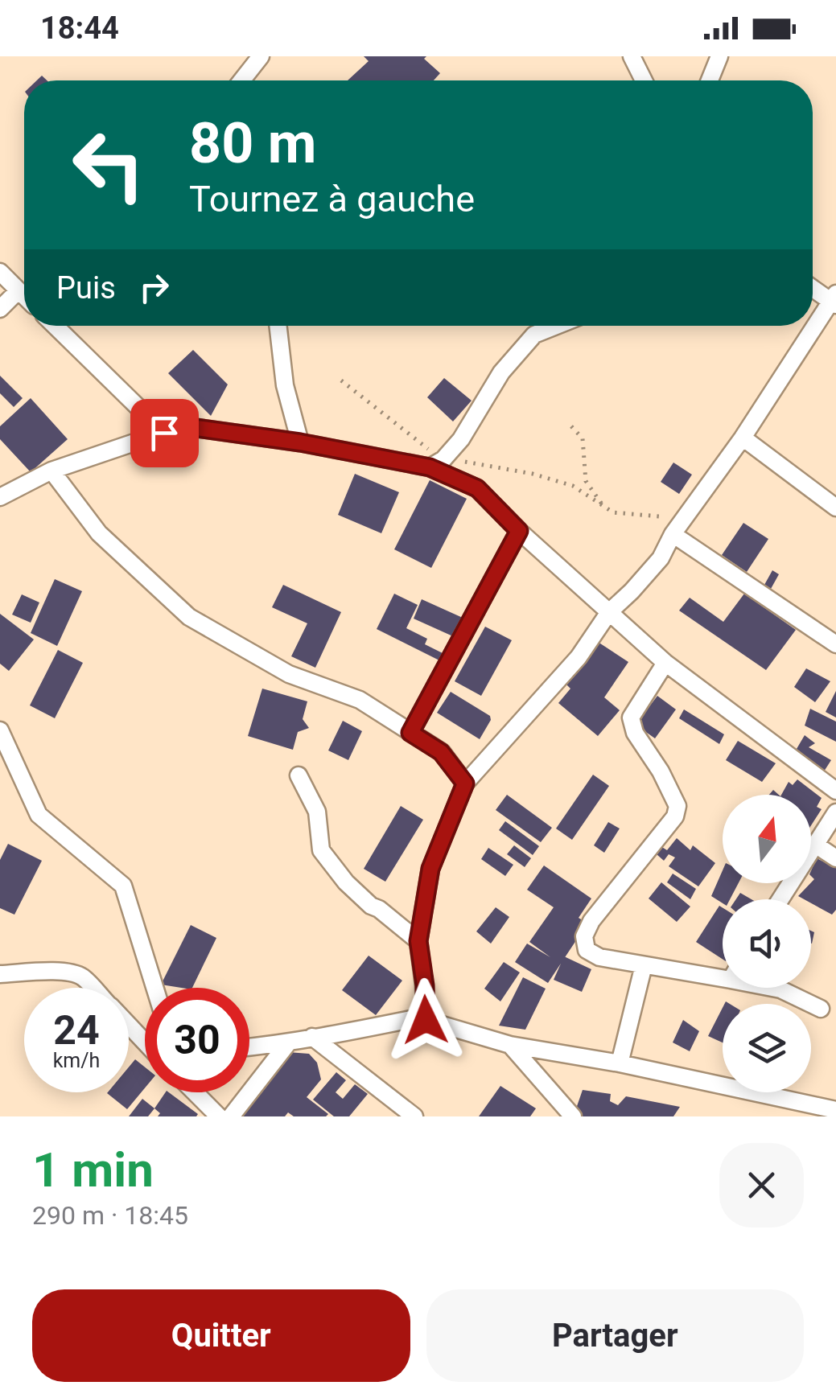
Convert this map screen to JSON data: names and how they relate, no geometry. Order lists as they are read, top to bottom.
{
  "north": "top",
  "page": {
    "status": "18:44",
    "turn": ["80 m", "Tournez à gauche"],
    "then": "Puis",
    "speed": "24 km/h",
    "limit": "30",
    "heading": ["1 min", "290 m · 18:45"],
    "buttons": ["Quitter", "Partager"]
  }
}
